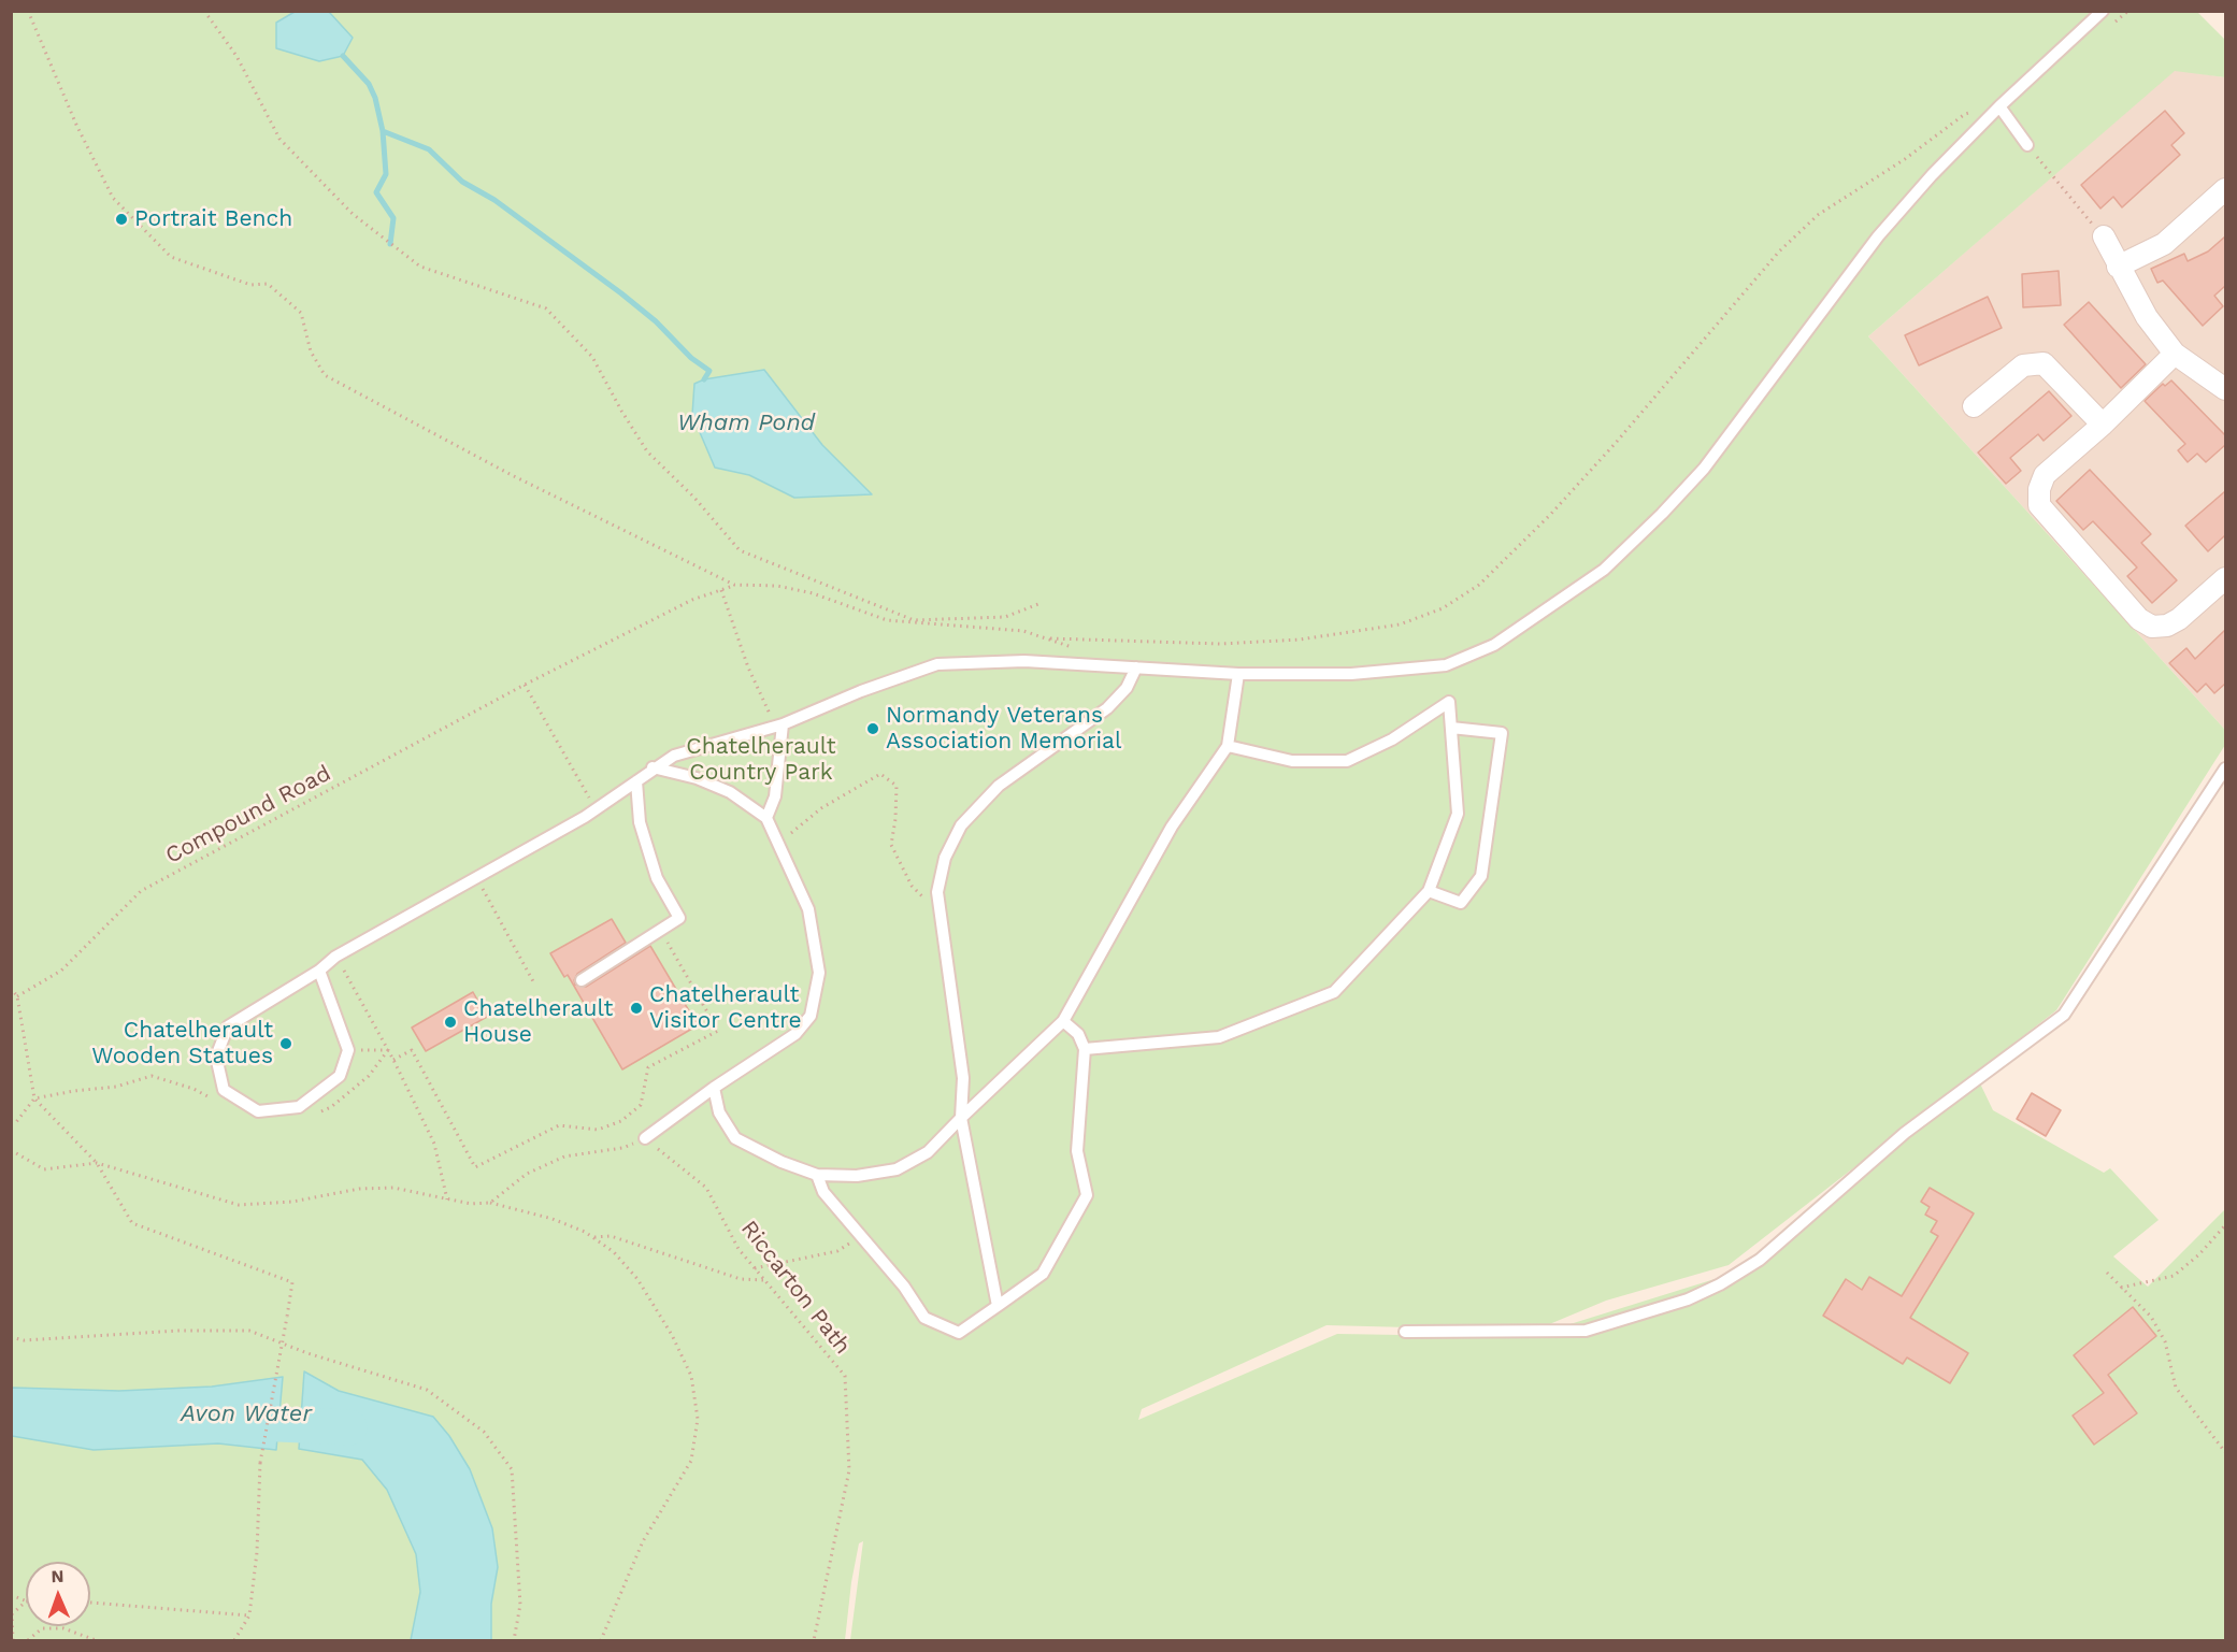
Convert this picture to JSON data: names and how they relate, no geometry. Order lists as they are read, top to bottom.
{
  "streets": {
    "path": ["Compound Road", "Riccarton Path"]
  },
  "water": ["Wham Pond", "Avon Water"],
  "parks": ["Chatelherault Country Park"],
  "places": [
    "Portrait Bench",
    "Normandy Veterans Association Memorial",
    "Chatelherault Visitor Centre",
    "Chatelherault House",
    "Chatelherault Wooden Statues"
  ],
  "north": "top"
}
